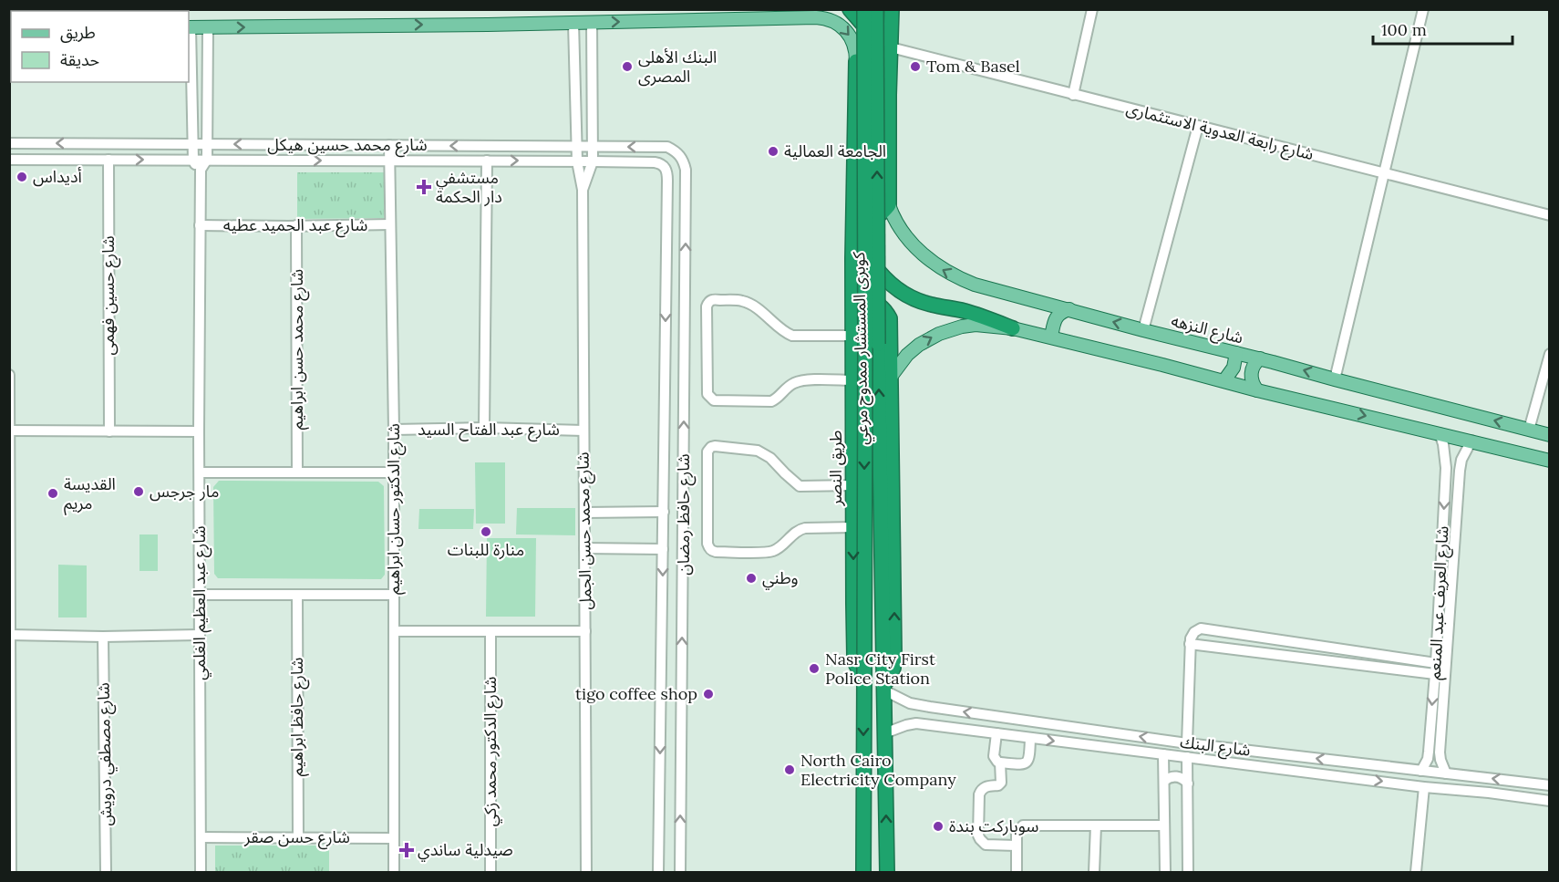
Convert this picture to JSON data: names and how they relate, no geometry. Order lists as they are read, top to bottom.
{
  "streets": {
    "highway": ["كوبرى المستشار ممدوح مرعي", "طريق النصر"],
    "main road": ["شارع النزهه"],
    "street": [
      "شارع رابعة العدوية الاستثمارى",
      "شارع محمد حسين هيكل",
      "شارع عبد الحميد عطيه",
      "شارع حسين فهمى",
      "شارع محمد حسن ابراهيم",
      "شارع عبد الفتاح السيد",
      "شارع الدكتور حسان ابراهيم",
      "شارع حافظ رمضان",
      "شارع محمد حسن الجمل",
      "شارع عبد العظيم الغلمي",
      "شارع العريف عبد المنعم",
      "شارع حافظ ابراهيم",
      "شارع البنك",
      "شارع الدكتور محمد زكي",
      "شارع مصطفي درويش",
      "شارع حسن صقر"
    ]
  },
  "crossings": [
    ["شارع محمد حسين هيكل", "شارع حسين فهمى"],
    ["شارع محمد حسين هيكل", "شارع الدكتور حسان ابراهيم"],
    ["شارع محمد حسين هيكل", "شارع حافظ رمضان"],
    ["شارع محمد حسين هيكل", "شارع محمد حسن الجمل"],
    ["شارع عبد الحميد عطيه", "شارع محمد حسن ابراهيم"],
    ["شارع عبد الحميد عطيه", "شارع الدكتور حسان ابراهيم"],
    ["شارع عبد الحميد عطيه", "شارع عبد العظيم الغلمي"],
    ["كوبرى المستشار ممدوح مرعي", "طريق النصر"],
    ["كوبرى المستشار ممدوح مرعي", "شارع البنك"],
    ["شارع عبد الفتاح السيد", "شارع الدكتور حسان ابراهيم"],
    ["شارع عبد الفتاح السيد", "شارع محمد حسن الجمل"],
    ["شارع الدكتور حسان ابراهيم", "شارع حسن صقر"],
    ["شارع عبد العظيم الغلمي", "شارع حسن صقر"],
    ["شارع العريف عبد المنعم", "شارع البنك"],
    ["شارع حافظ ابراهيم", "شارع حسن صقر"]
  ],
  "places": {
    "other": [
      "البنك الأهلى المصرى",
      "Tom & Basel",
      "الجامعة العمالية",
      "أديداس",
      "مار جرجس",
      "القديسة مريم",
      "منارة للبنات",
      "وطني",
      "Nasr City First Police Station",
      "tigo coffee shop",
      "North Cairo Electricity Company",
      "سوباركت بندة"
    ],
    "health": ["مستشفي دار الحكمة", "صيدلية ساندي"]
  },
  "legend": ["طريق", "حديقة"],
  "scale_bar": "100 m"
}
